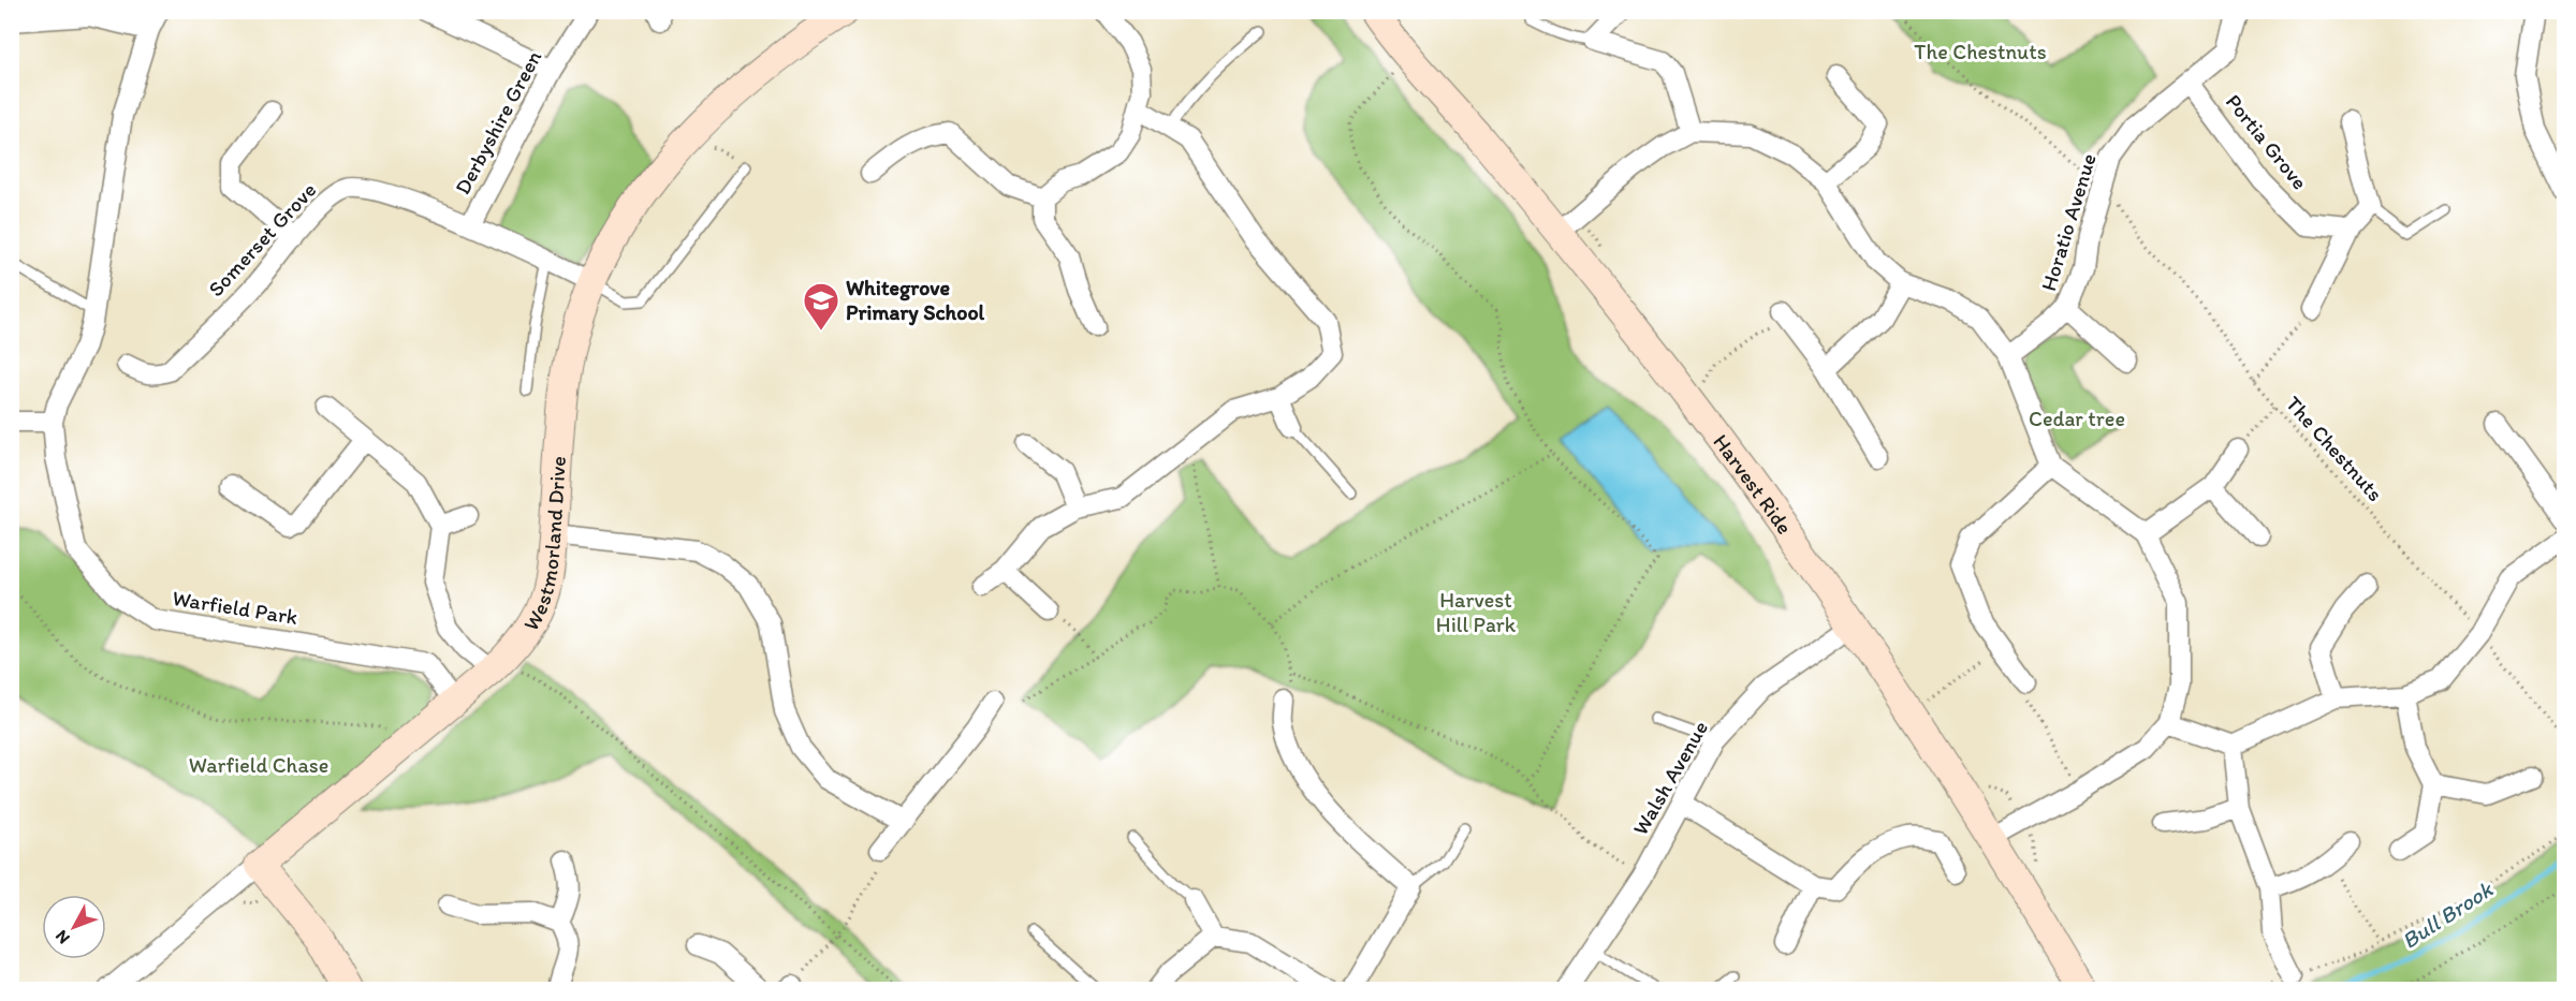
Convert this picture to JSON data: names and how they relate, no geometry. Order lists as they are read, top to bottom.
{
  "streets": {
    "street": [
      "Derbyshire Green",
      "Portia Grove",
      "Horatio Avenue",
      "Somerset Grove",
      "Harvest Ride",
      "Westmorland Drive",
      "Warfield Park",
      "Walsh Avenue"
    ],
    "path": ["The Chestnuts"]
  },
  "crossings": [
    ["Derbyshire Green", "Somerset Grove"],
    ["Portia Grove", "Horatio Avenue"],
    ["Somerset Grove", "Westmorland Drive"],
    ["Harvest Ride", "Walsh Avenue"],
    ["Westmorland Drive", "Warfield Park"]
  ],
  "water": ["Bull Brook"],
  "parks": [
    "The Chestnuts",
    "Cedar tree",
    "Harvest Hill Park",
    "Warfield Chase"
  ],
  "places": {
    "school or university": ["Whitegrove Primary School"]
  },
  "north": "bottom left"
}
